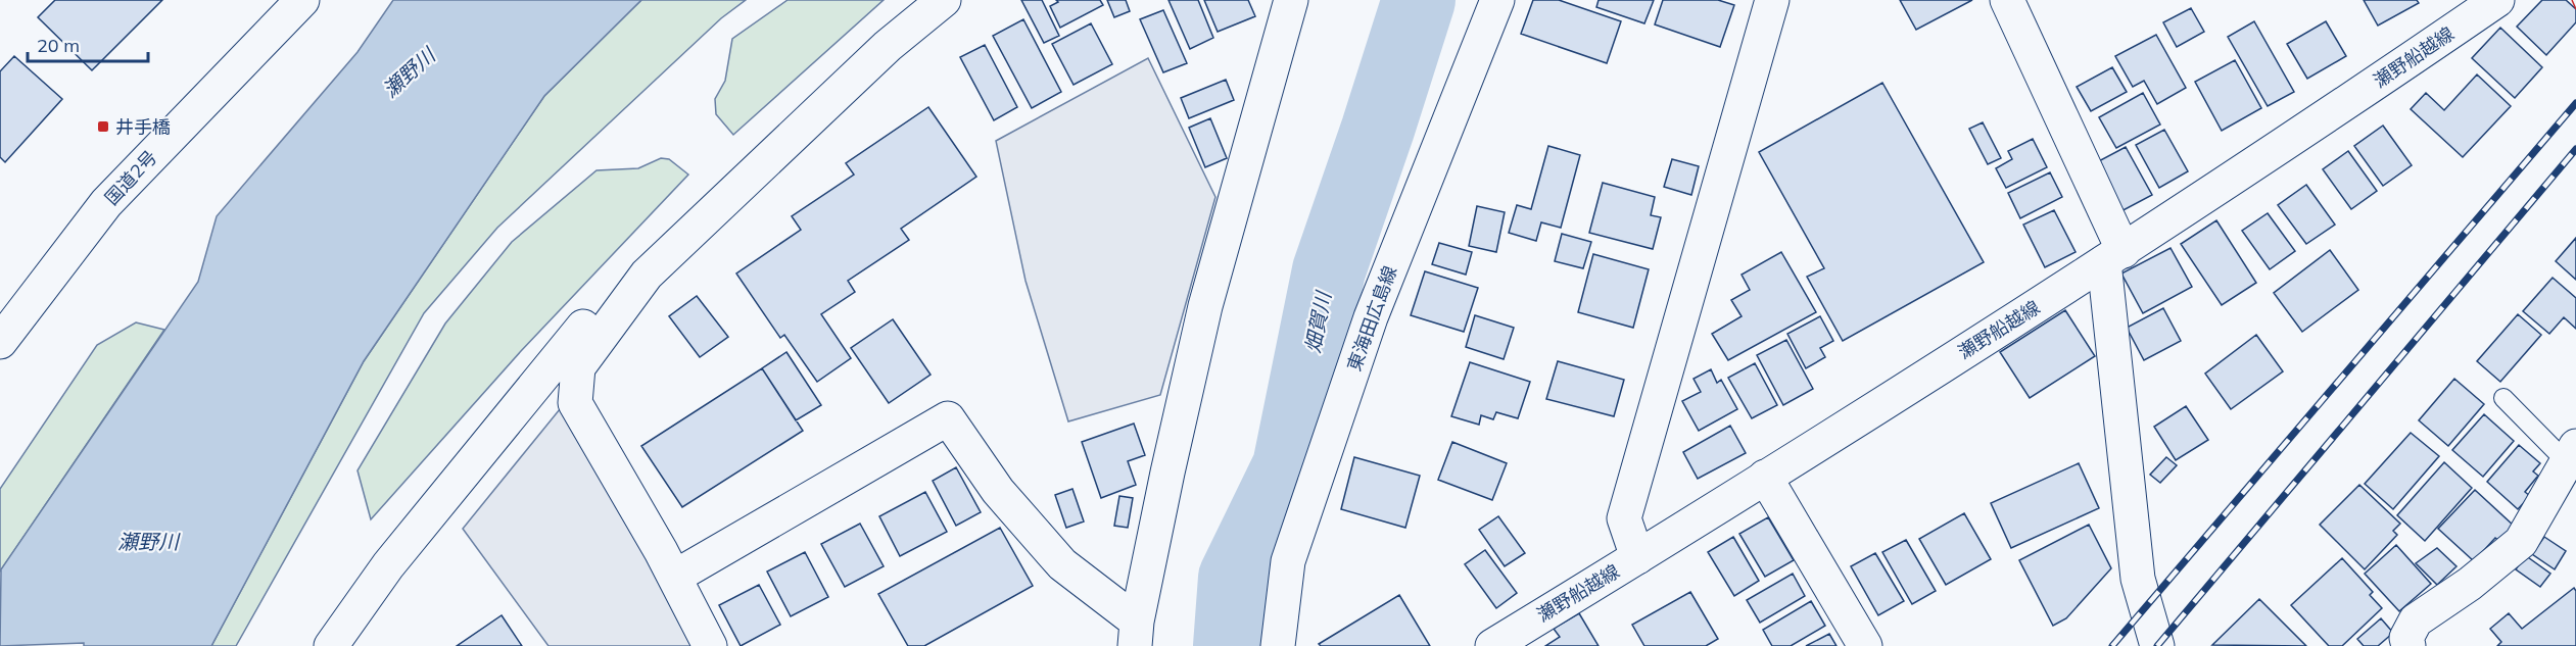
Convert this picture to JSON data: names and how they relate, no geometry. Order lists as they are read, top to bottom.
{
  "streets": {
    "main road": ["瀬野船越線", "国道2号", "東海田広島線"]
  },
  "water": ["瀬野川", "畑賀川"],
  "places": {
    "transit": ["井手橋"]
  },
  "scale_bar": "20 m"
}
